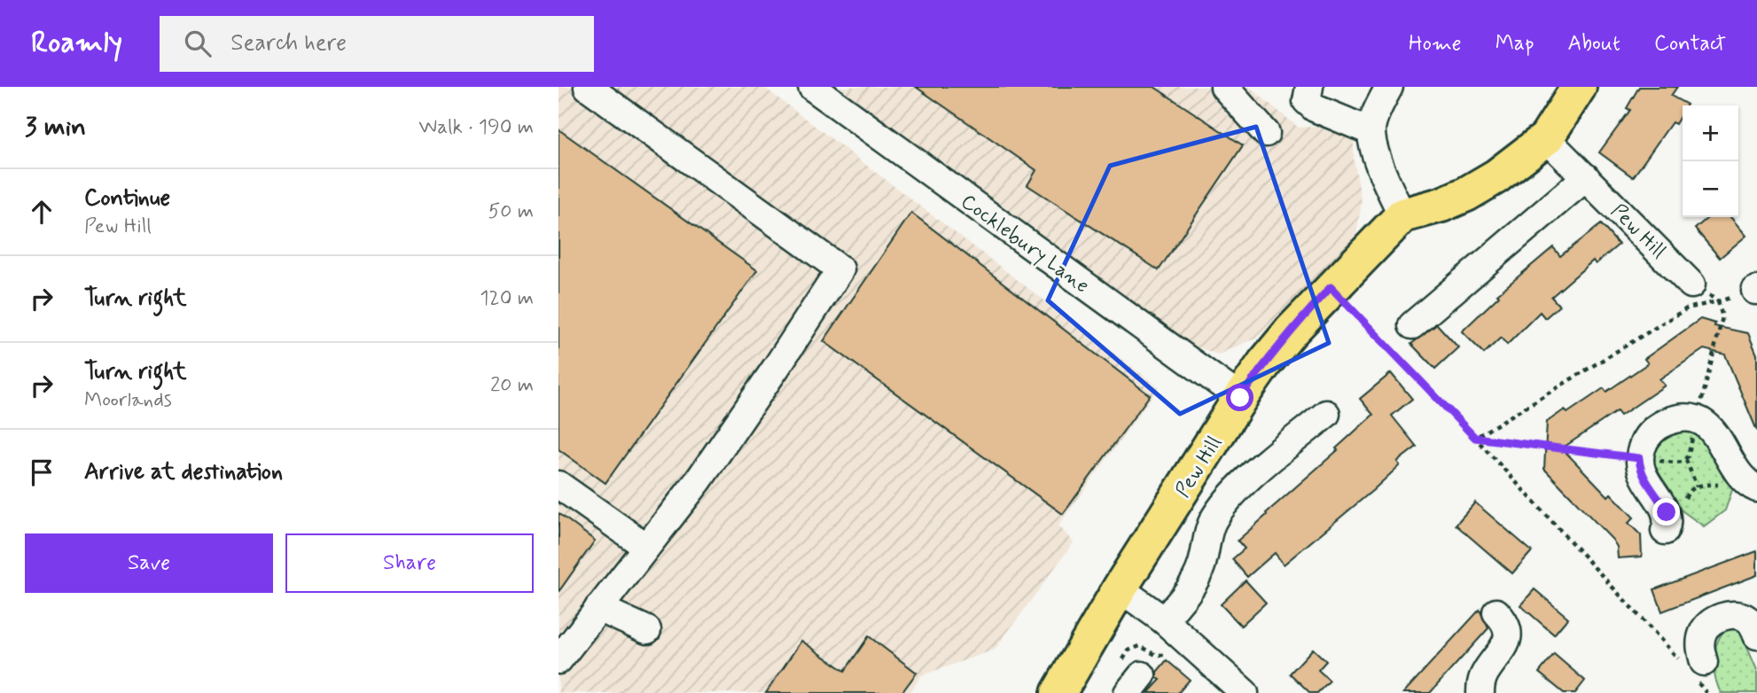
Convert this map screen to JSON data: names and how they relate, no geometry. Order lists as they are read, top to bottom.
{
  "streets": {
    "main road": ["Pew Hill"],
    "street": ["Cocklebury Lane"]
  },
  "crossings": [
    ["Pew Hill", "Cocklebury Lane"]
  ],
  "page": {
    "header": "Roamly",
    "search": "Search here",
    "nav": [
      "Home",
      "Map",
      "About",
      "Contact"
    ],
    "heading": ["3 min", "Walk · 190 m"],
    "map_buttons": ["+", "−"],
    "list": [
      ["Continue", "Pew Hill", "50 m"],
      ["Turn right", "120 m"],
      ["Turn right", "Moorlands", "20 m"],
      "Arrive at destination"
    ],
    "buttons": ["Save", "Share"]
  }
}
